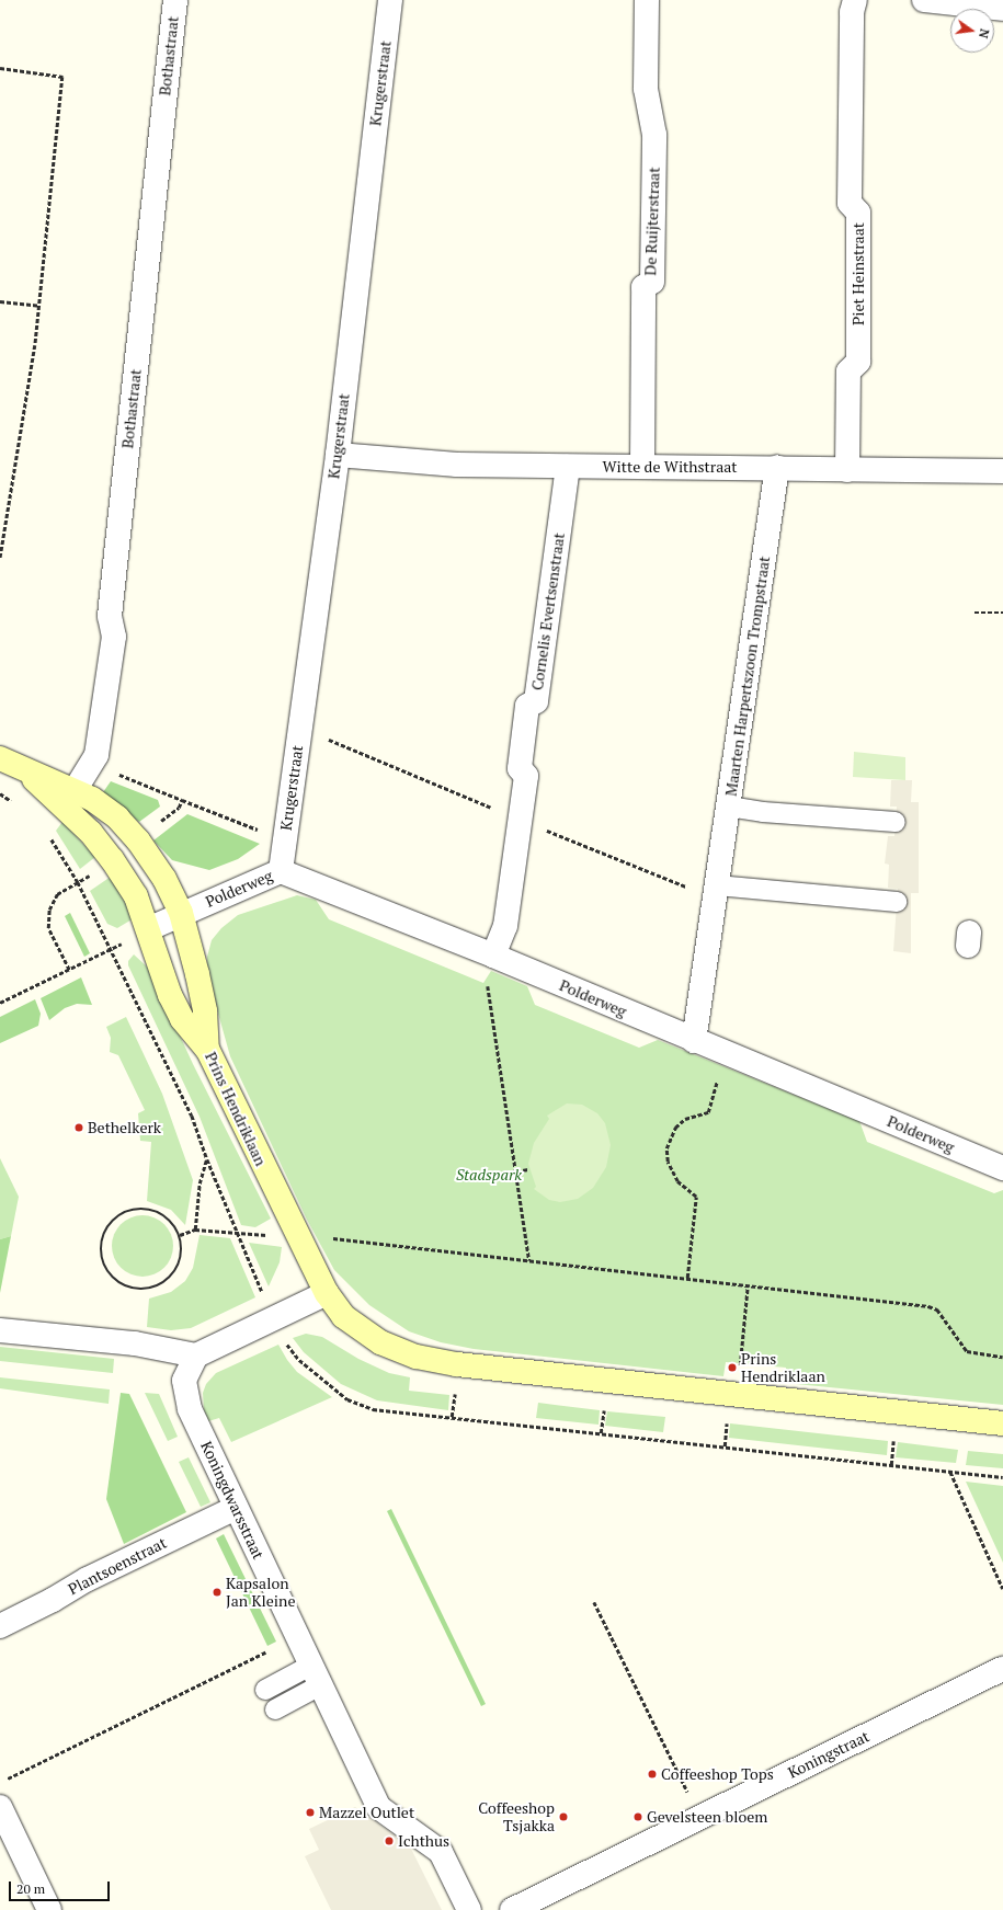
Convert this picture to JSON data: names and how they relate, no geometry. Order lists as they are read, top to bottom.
{
  "streets": {
    "main road": ["Prins Hendriklaan"],
    "street": [
      "Bothastraat",
      "Krugerstraat",
      "De Ruijterstraat",
      "Piet Heinstraat",
      "Witte de Withstraat",
      "Cornelis Evertsenstraat",
      "Maarten Harpertszoon Trompstraat",
      "Polderweg",
      "Koningdwarsstraat",
      "Plantsoenstraat",
      "Koningstraat"
    ]
  },
  "crossings": [
    ["Krugerstraat", "Witte de Withstraat"],
    ["Krugerstraat", "Polderweg"],
    ["De Ruijterstraat", "Witte de Withstraat"],
    ["Piet Heinstraat", "Witte de Withstraat"],
    ["Witte de Withstraat", "Cornelis Evertsenstraat"],
    ["Witte de Withstraat", "Maarten Harpertszoon Trompstraat"],
    ["Cornelis Evertsenstraat", "Polderweg"],
    ["Maarten Harpertszoon Trompstraat", "Polderweg"],
    ["Polderweg", "Prins Hendriklaan"],
    ["Koningdwarsstraat", "Plantsoenstraat"]
  ],
  "parks": ["Stadspark"],
  "places": [
    "Bethelkerk",
    "Prins Hendriklaan",
    "Kapsalon Jan Kleine",
    "Coffeeshop Tops",
    "Mazzel Outlet",
    "Coffeeshop Tsjakka",
    "Gevelsteen bloem",
    "Ichthus"
  ],
  "scale_bar": "20 m",
  "north": "right"
}
